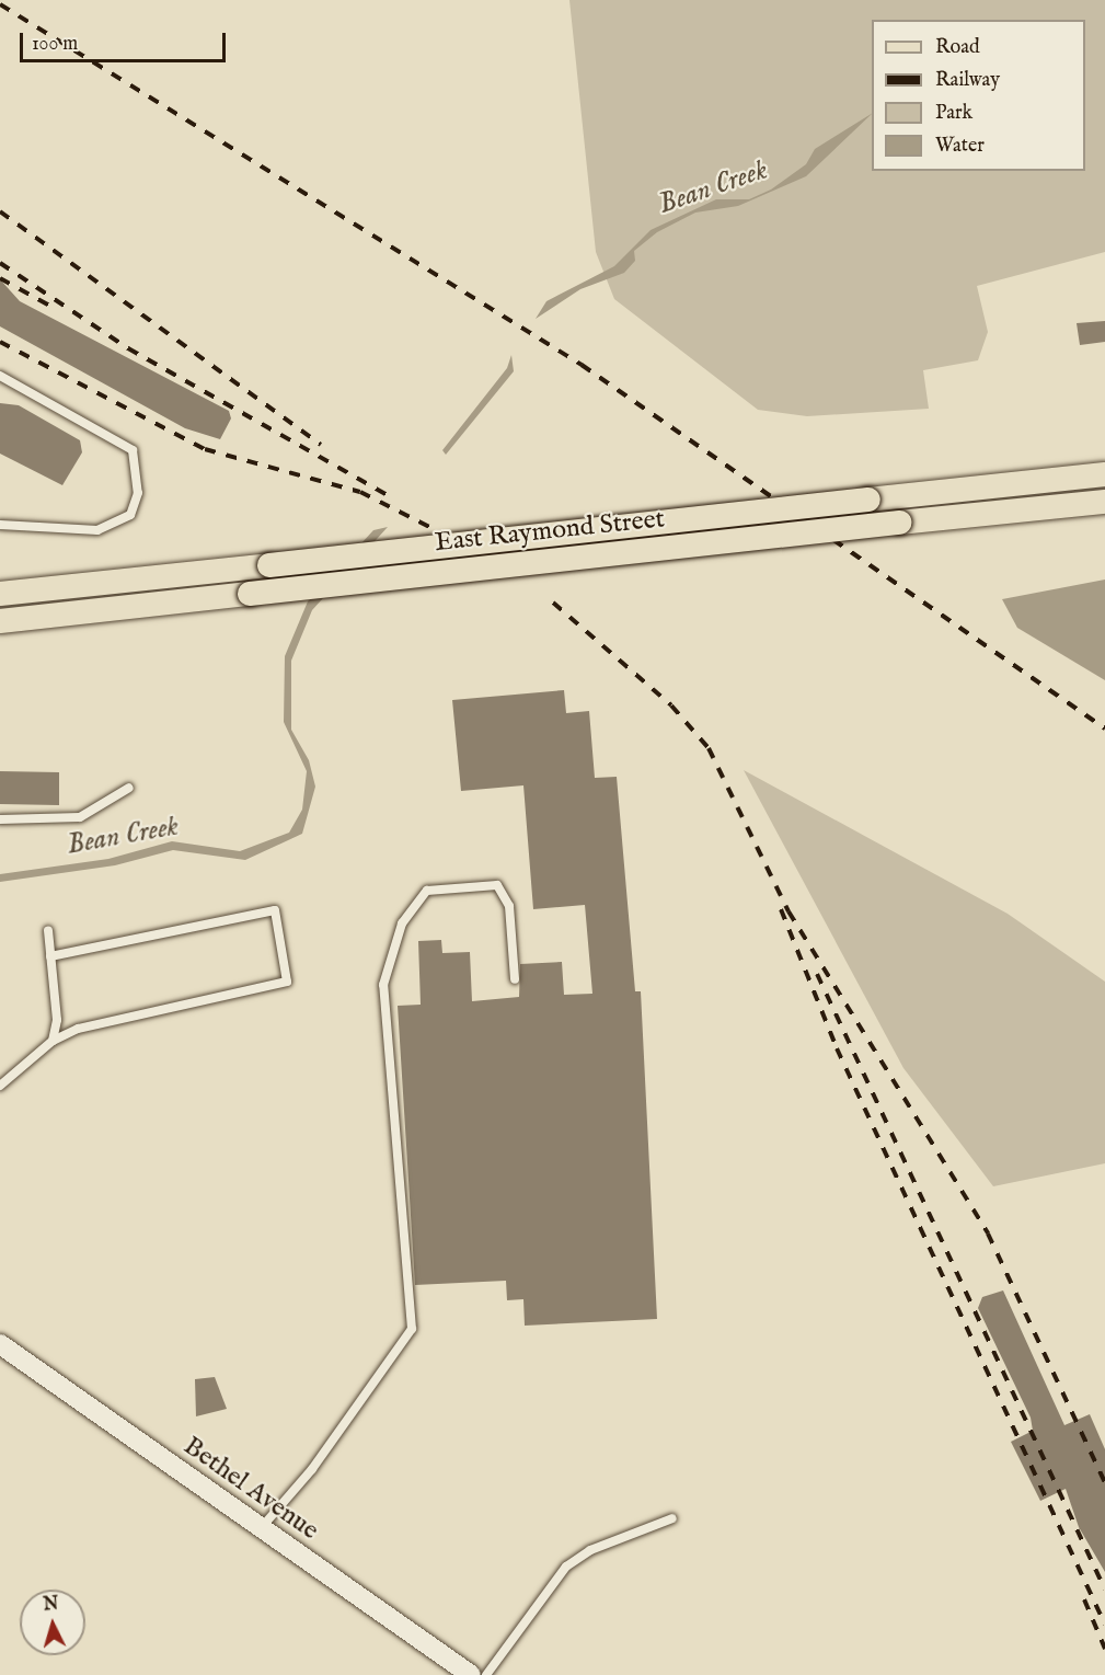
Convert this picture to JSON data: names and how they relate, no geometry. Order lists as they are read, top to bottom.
{
  "streets": {
    "main road": ["East Raymond Street"],
    "street": ["Bethel Avenue"]
  },
  "water": ["Bean Creek"],
  "legend": [
    "Road",
    "Railway",
    "Park",
    "Water"
  ],
  "scale_bar": "100 m",
  "north": "top"
}
